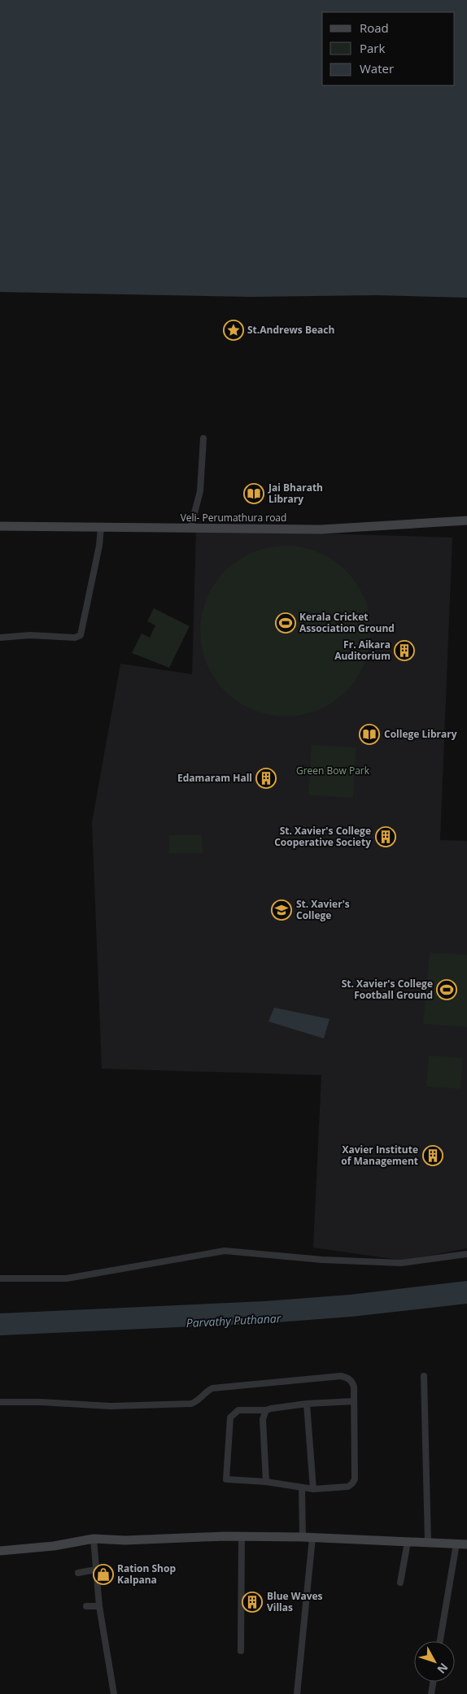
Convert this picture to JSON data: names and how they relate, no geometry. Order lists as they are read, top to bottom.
{
  "streets": {
    "street": ["Veli- Perumathura road"]
  },
  "water": ["Parvathy Puthanar"],
  "parks": ["Green Bow Park"],
  "places": {
    "place": ["St.Andrews Beach"],
    "library": ["Jai Bharath Library", "College Library"],
    "sports": ["Kerala Cricket Association Ground", "St. Xavier's College Football Ground"],
    "building": [
      "Fr. Aikara Auditorium",
      "Edamaram Hall",
      "St. Xavier's College Cooperative Society",
      "Xavier Institute of Management",
      "Blue Waves Villas"
    ],
    "school or university": ["St. Xavier's College"],
    "shop": ["Ration Shop Kalpana"]
  },
  "legend": ["Road", "Park", "Water"],
  "north": "bottom right"
}
